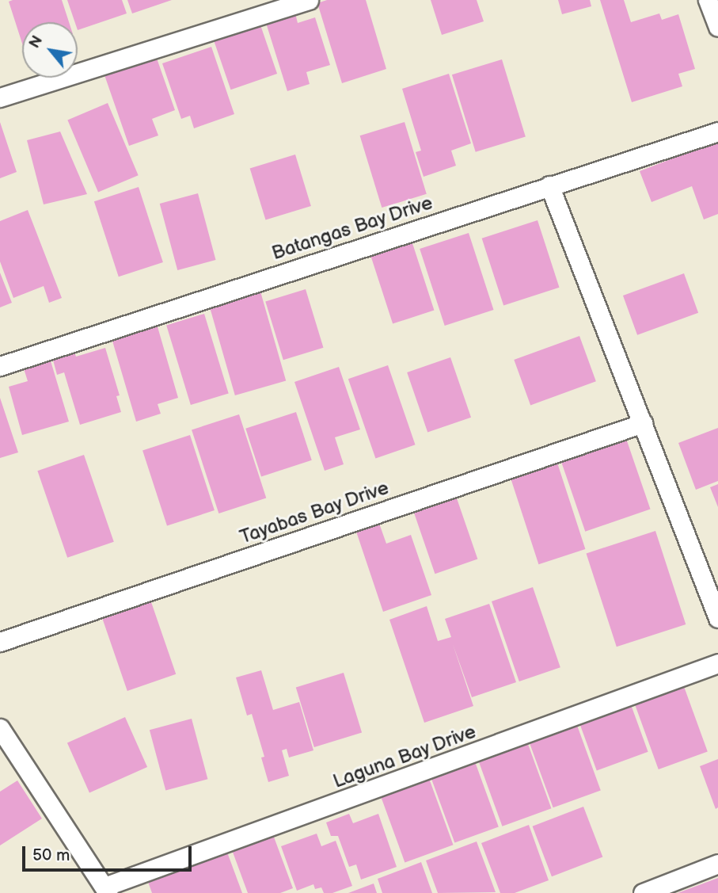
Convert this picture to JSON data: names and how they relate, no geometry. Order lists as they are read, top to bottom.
{
  "streets": {
    "street": ["Batangas Bay Drive", "Tayabas Bay Drive", "Laguna Bay Drive"]
  },
  "scale_bar": "50 m",
  "north": "top left"
}
